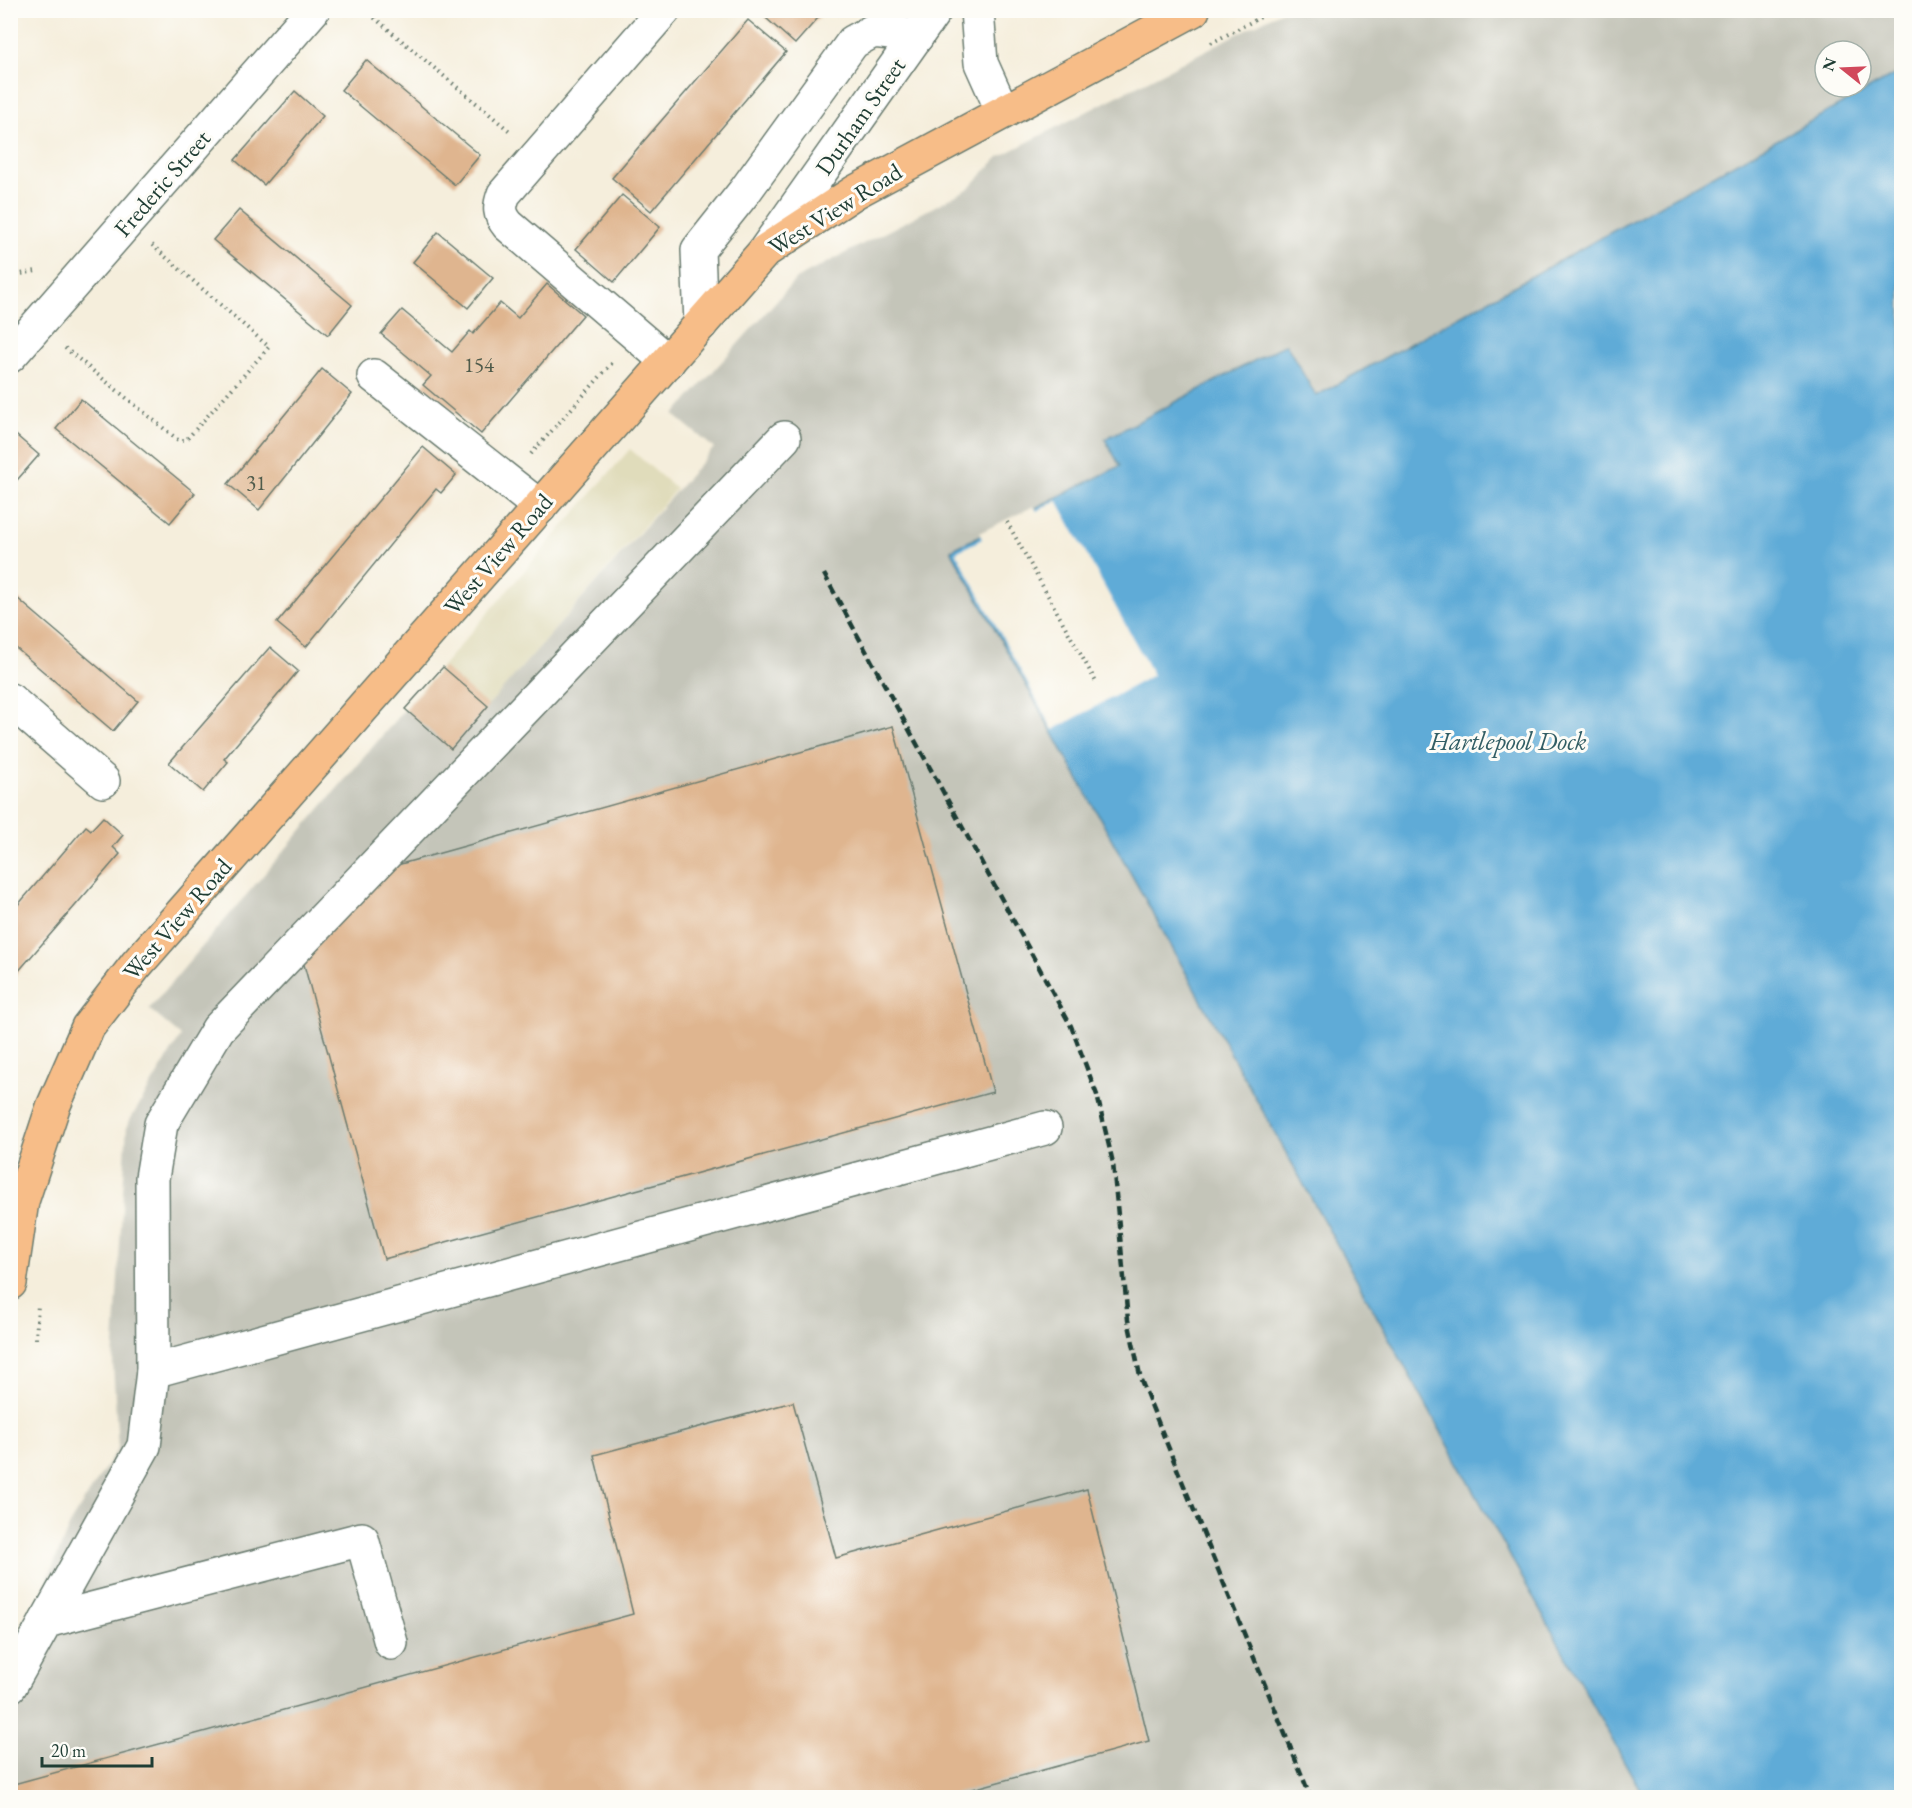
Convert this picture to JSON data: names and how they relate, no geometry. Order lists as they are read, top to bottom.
{
  "streets": {
    "main road": ["West View Road"],
    "street": ["Durham Street", "Frederic Street"]
  },
  "crossings": [
    ["Durham Street", "West View Road"]
  ],
  "water": ["Hartlepool Dock"],
  "house_numbers": ["154", "31"],
  "scale_bar": "20 m",
  "north": "left"
}
